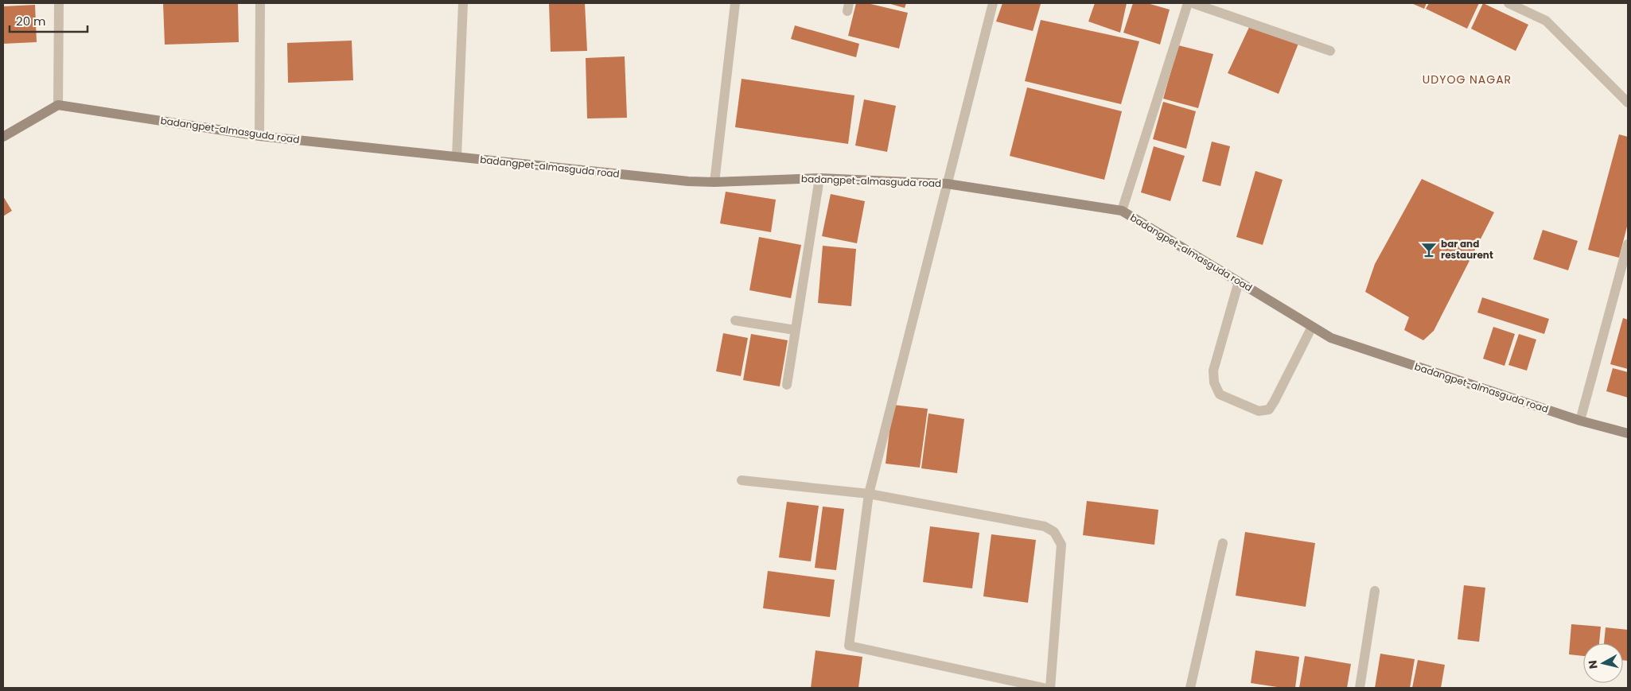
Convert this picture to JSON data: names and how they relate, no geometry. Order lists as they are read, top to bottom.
{
  "streets": {
    "street": ["badangpet-almasguda road"]
  },
  "districts": ["UDYOG NAGAR"],
  "places": {
    "bar": ["bar and restaurent"]
  },
  "scale_bar": "20 m",
  "north": "left"
}
